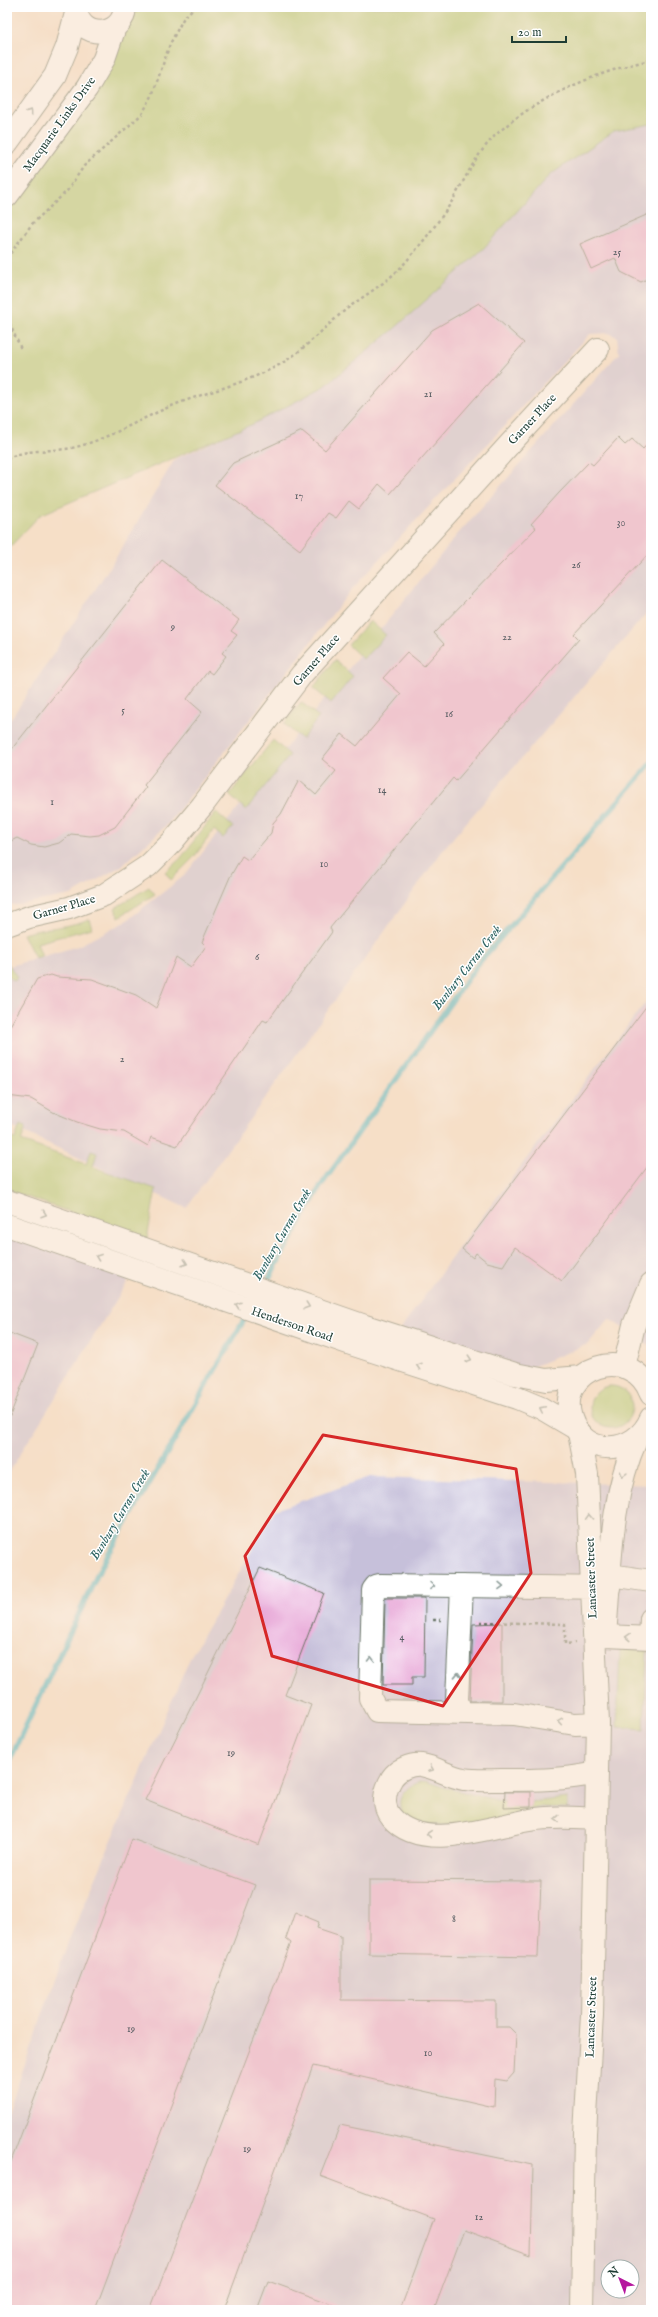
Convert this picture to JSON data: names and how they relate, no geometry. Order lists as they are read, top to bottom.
{
  "streets": {
    "street": [
      "Macquarie Links Drive",
      "Garner Place",
      "Henderson Road",
      "Lancaster Street"
    ]
  },
  "crossings": [
    ["Henderson Road", "Lancaster Street"]
  ],
  "water": ["Bunbury Curran Creek"],
  "house_numbers": [
    "25",
    "21",
    "17",
    "30",
    "26",
    "9",
    "22",
    "5",
    "16",
    "14",
    "1",
    "10",
    "6",
    "2",
    "4",
    "19",
    "8",
    "19",
    "10",
    "19",
    "12"
  ],
  "scale_bar": "20 m",
  "north": "top left"
}
